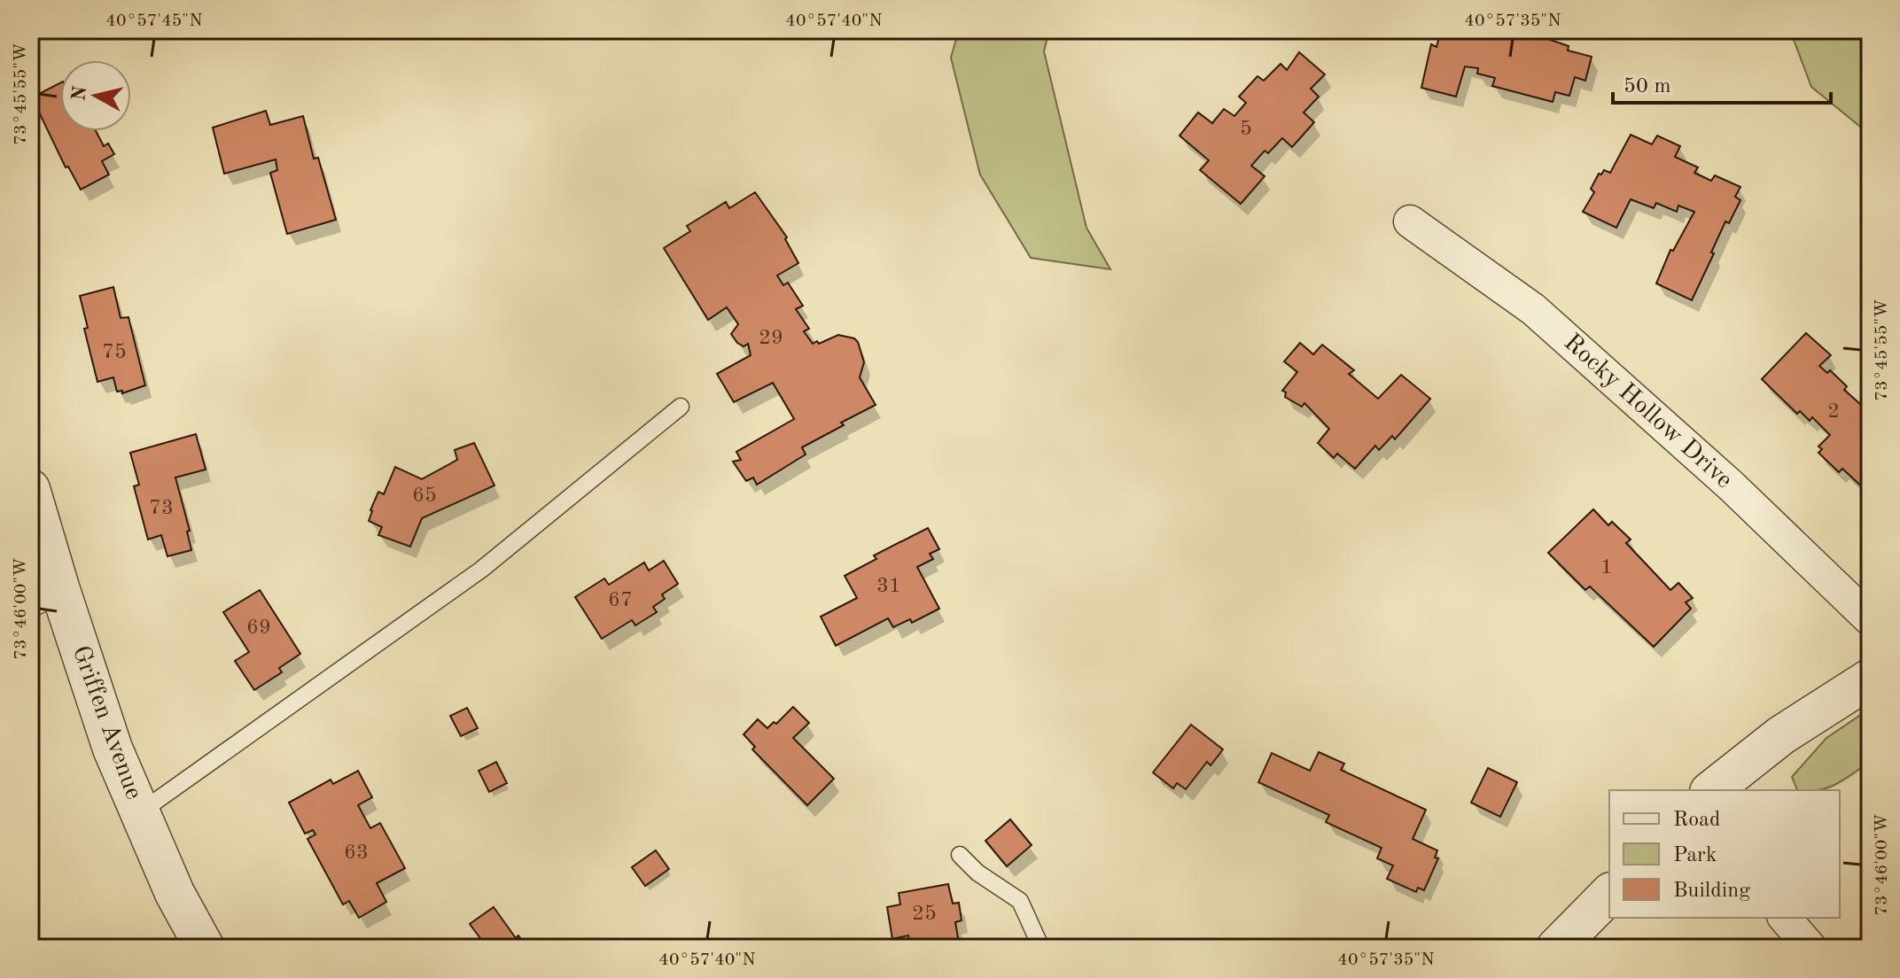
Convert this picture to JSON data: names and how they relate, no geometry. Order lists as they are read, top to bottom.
{
  "streets": {
    "street": ["Rocky Hollow Drive", "Griffen Avenue"]
  },
  "house_numbers": [
    "5",
    "29",
    "75",
    "2",
    "65",
    "73",
    "1",
    "31",
    "67",
    "69",
    "63",
    "25"
  ],
  "legend": ["Road", "Park", "Building"],
  "scale_bar": "50 m",
  "north": "left",
  "coordinates": [
    "40°57'45\"N",
    "40°57'40\"N",
    "40°57'35\"N",
    "73°45'55\"W",
    "73°46'00\"W"
  ]
}
